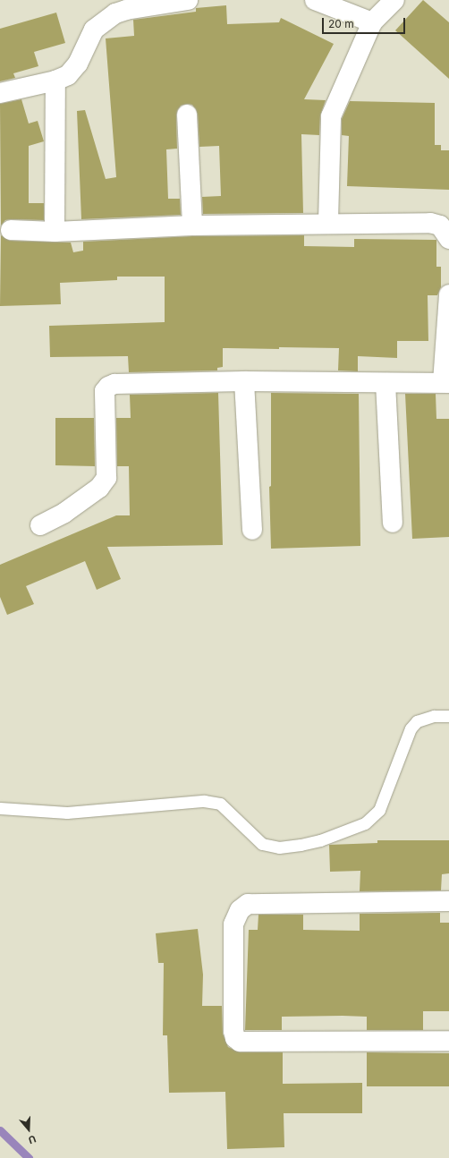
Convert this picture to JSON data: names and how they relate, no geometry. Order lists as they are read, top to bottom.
{
  "scale_bar": "20 m",
  "north": "bottom"
}
